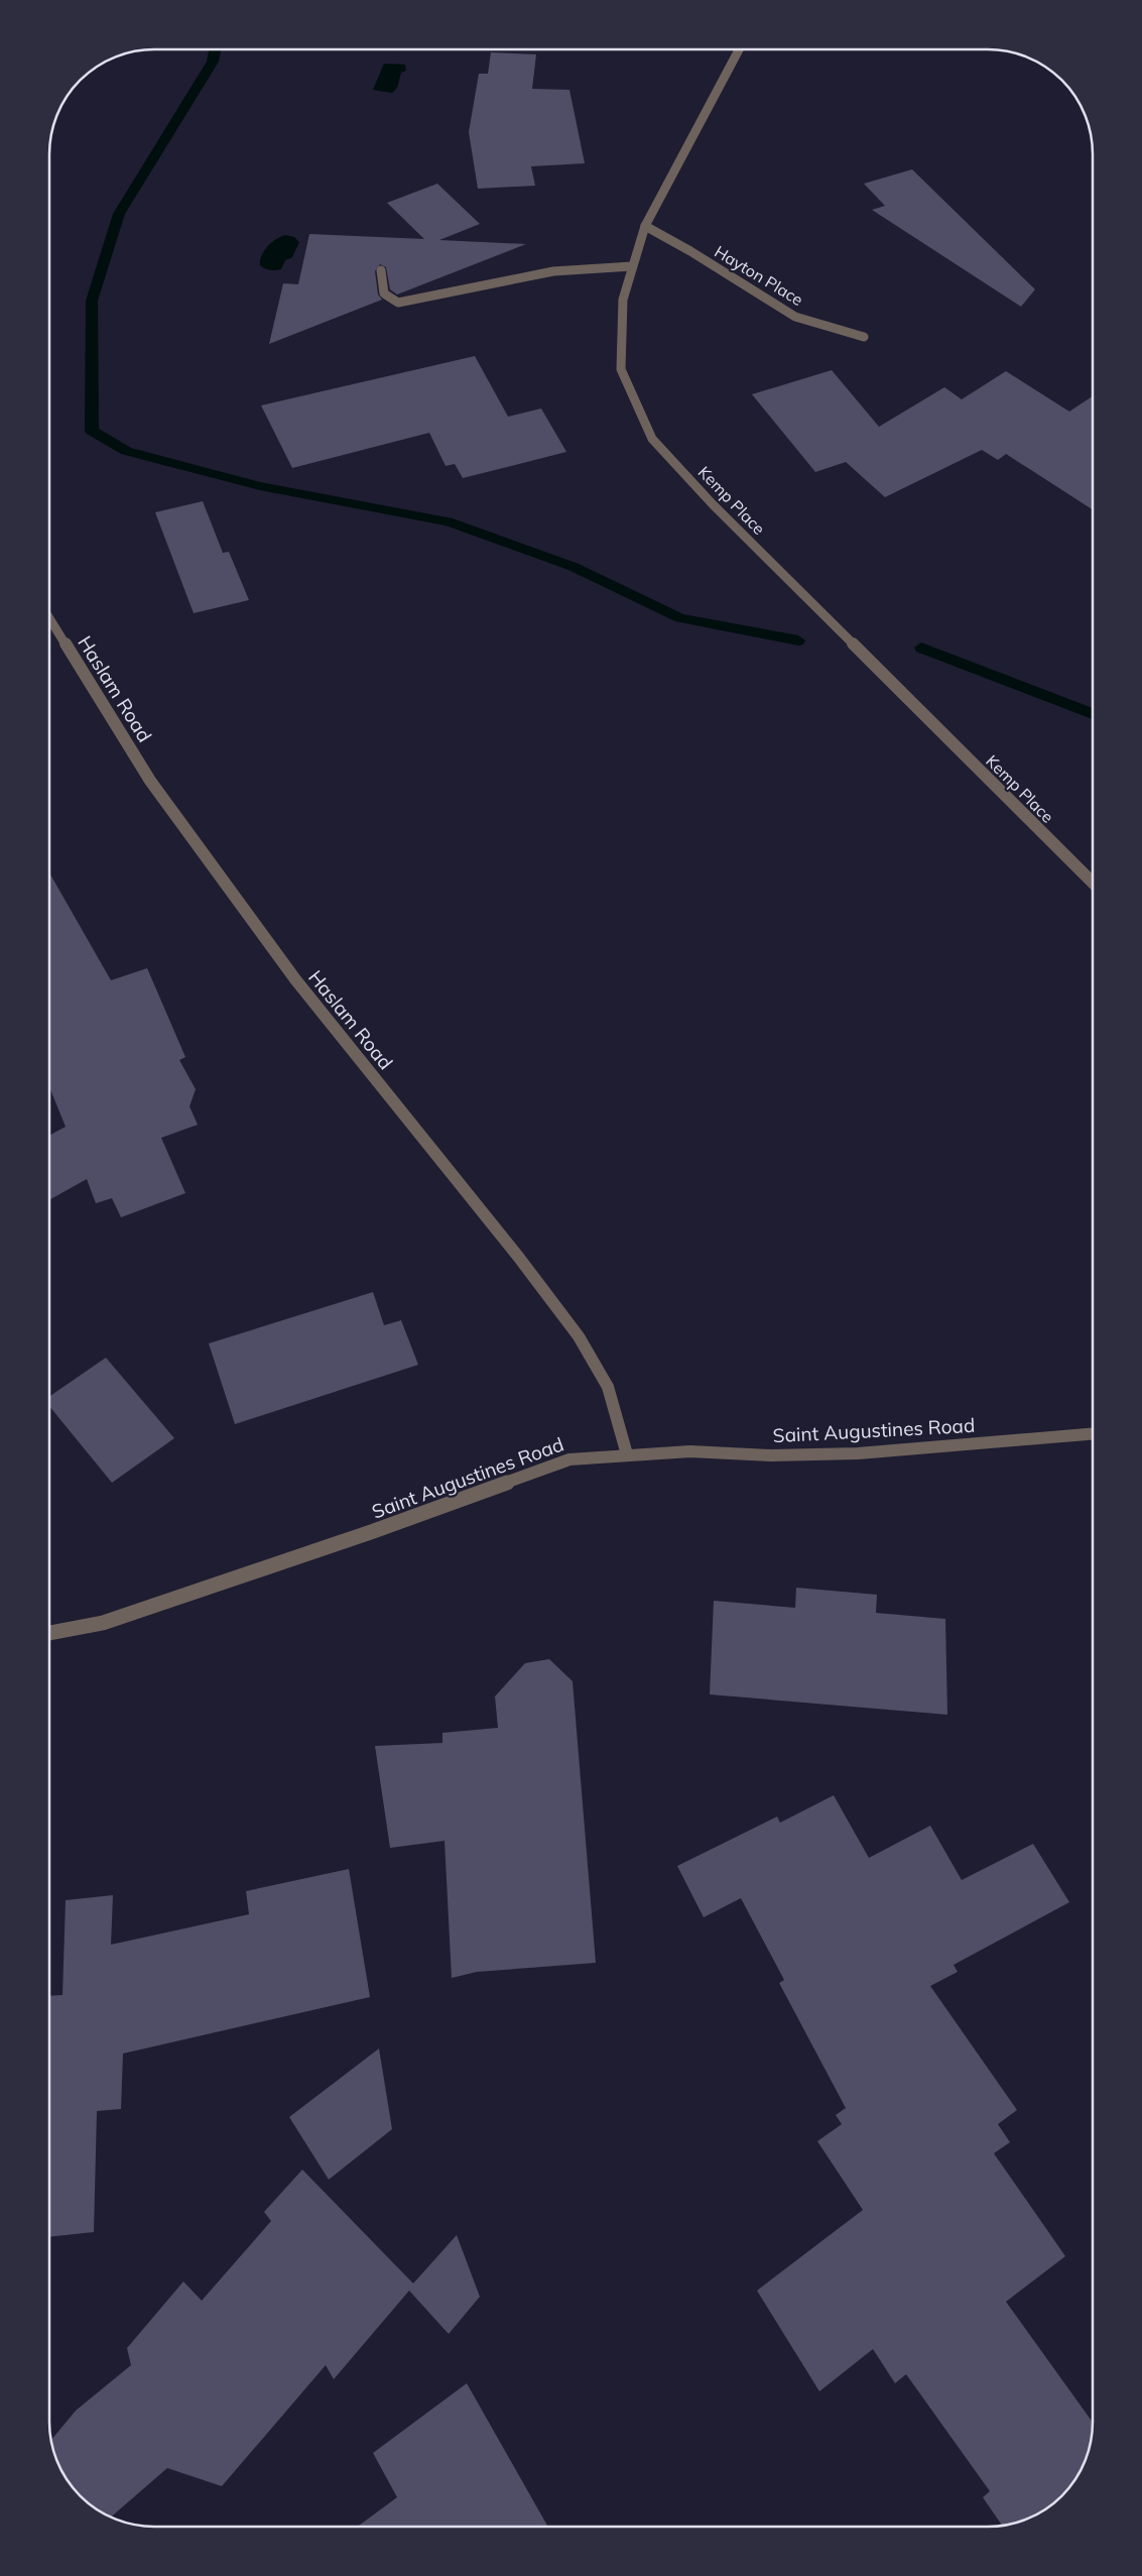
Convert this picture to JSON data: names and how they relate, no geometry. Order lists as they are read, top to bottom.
{
  "streets": {
    "street": [
      "Hayton Place",
      "Kemp Place",
      "Haslam Road",
      "Saint Augustines Road"
    ]
  },
  "crossings": [
    ["Hayton Place", "Kemp Place"],
    ["Haslam Road", "Saint Augustines Road"]
  ]
}
